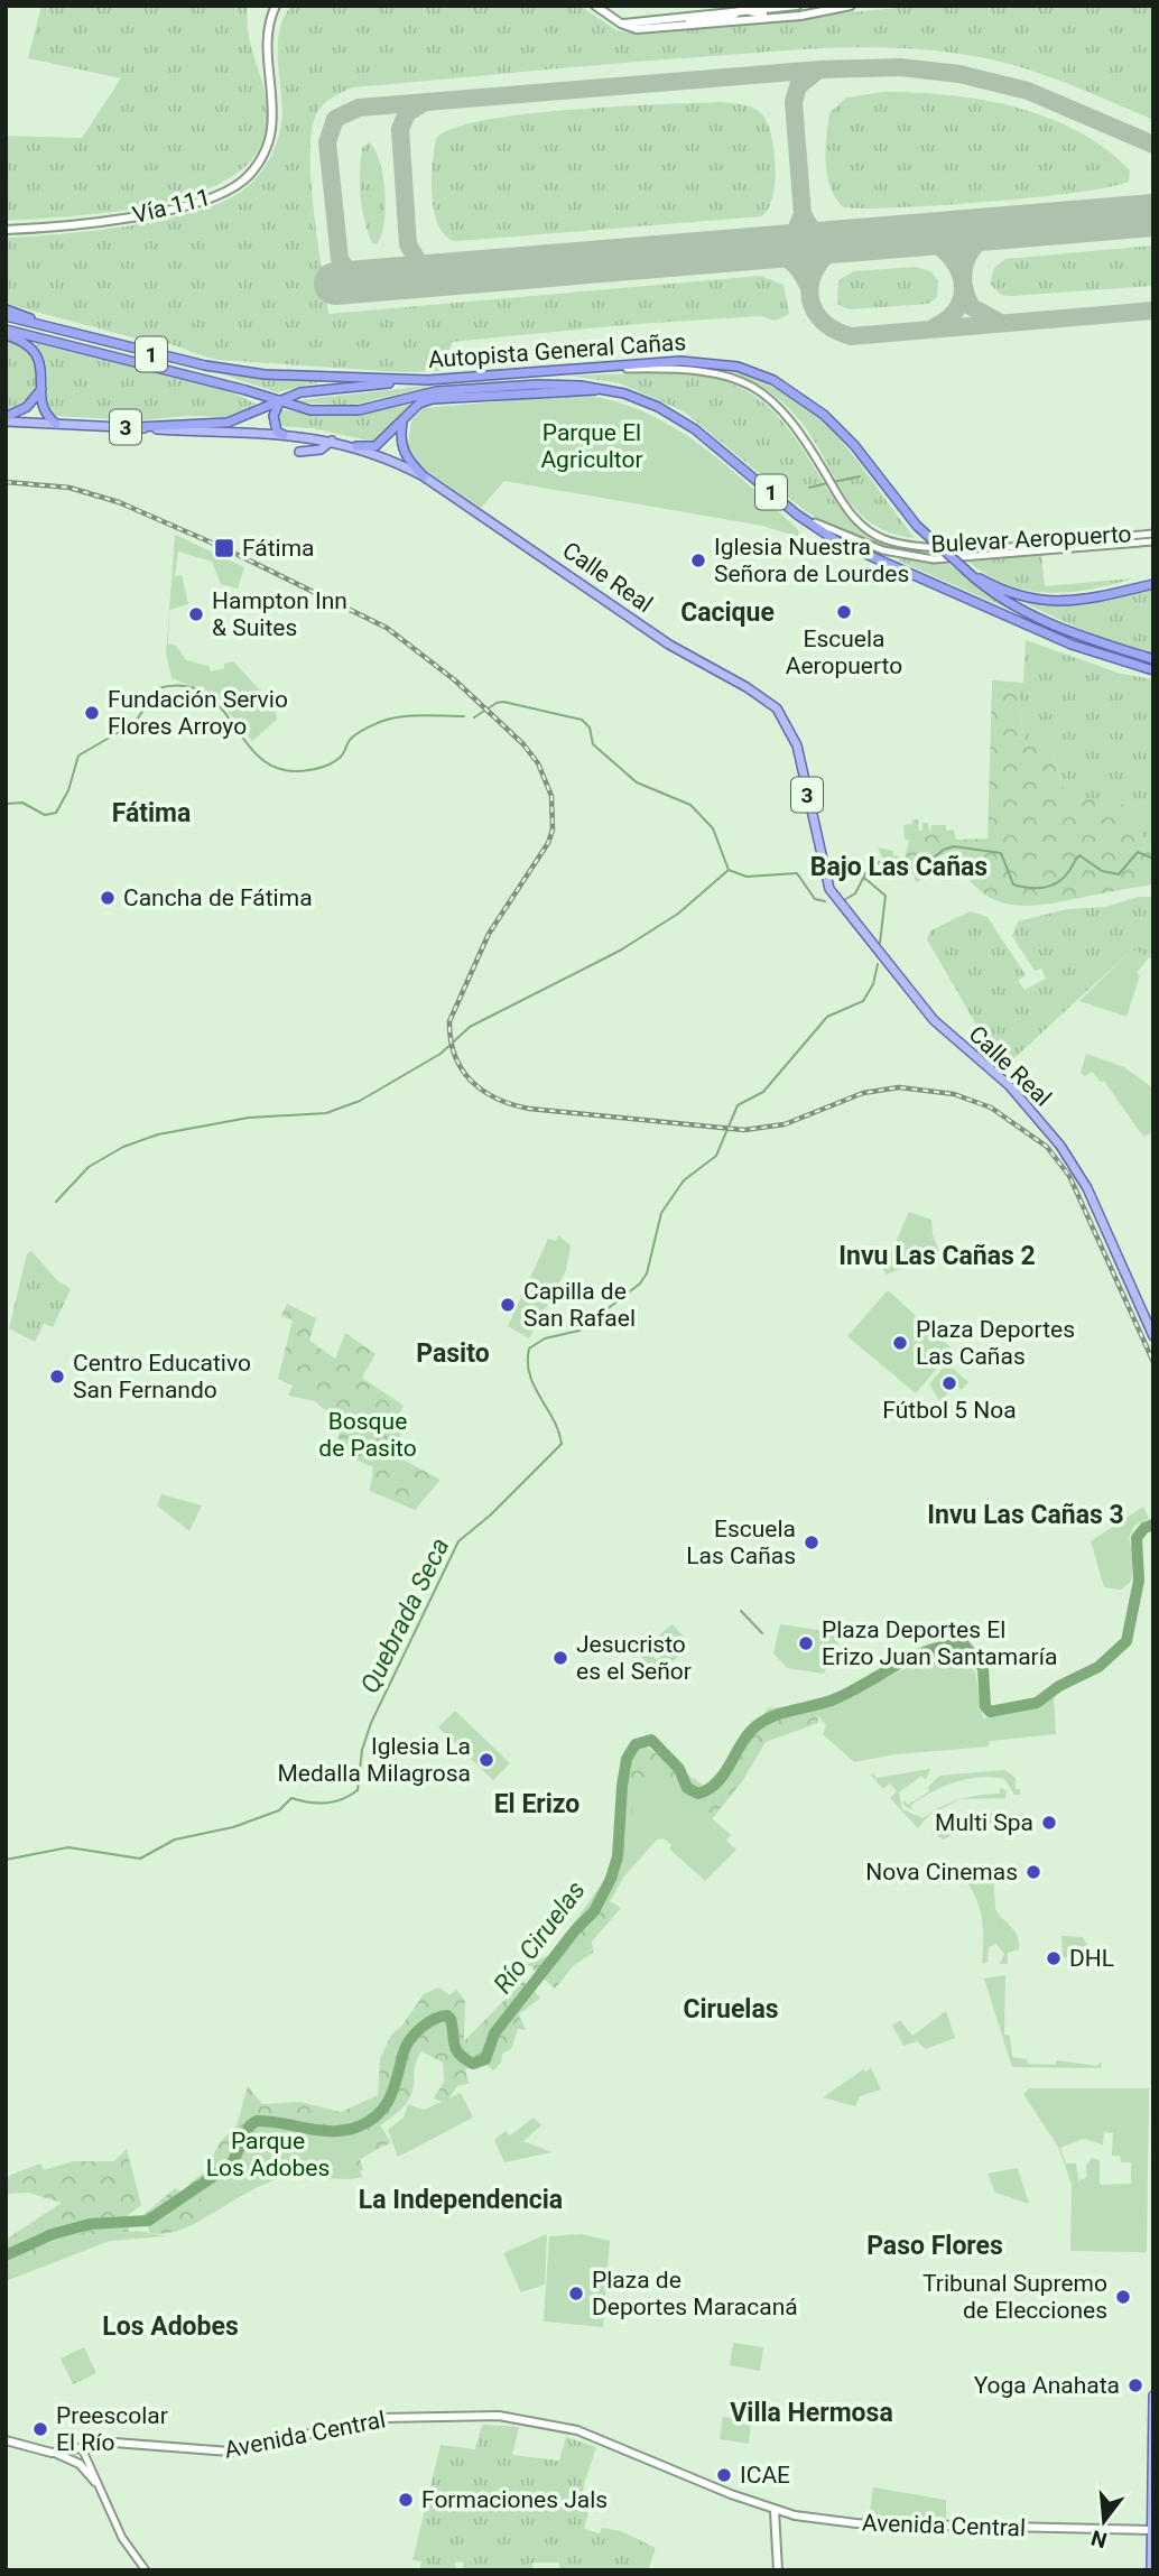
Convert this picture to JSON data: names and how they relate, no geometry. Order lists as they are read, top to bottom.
{
  "streets": {
    "highway": ["Autopista General Cañas", "1"],
    "main road": [
      "Vía 111",
      "3",
      "Calle Real",
      "Avenida Central"
    ],
    "street": ["Bulevar Aeropuerto"]
  },
  "crossings": [
    ["Autopista General Cañas", "Bulevar Aeropuerto"]
  ],
  "districts": [
    "Cacique",
    "Fátima",
    "Bajo Las Cañas",
    "Invu Las Cañas 2",
    "Pasito",
    "Invu Las Cañas 3",
    "El Erizo",
    "Ciruelas",
    "La Independencia",
    "Paso Flores",
    "Los Adobes",
    "Villa Hermosa"
  ],
  "water": ["Quebrada Seca", "Río Ciruelas"],
  "parks": ["Parque El Agricultor", "Bosque de Pasito", "Parque Los Adobes"],
  "places": {
    "transit": ["Fátima"],
    "other": [
      "Iglesia Nuestra Señora de Lourdes",
      "Escuela Aeropuerto",
      "Hampton Inn & Suites",
      "Fundación Servio Flores Arroyo",
      "Cancha de Fátima",
      "Capilla de San Rafael",
      "Plaza Deportes Las Cañas",
      "Centro Educativo San Fernando",
      "Fútbol 5 Noa",
      "Escuela Las Cañas",
      "Plaza Deportes El Erizo Juan Santamaría",
      "Jesucristo es el Señor",
      "Iglesia La Medalla Milagrosa",
      "Multi Spa",
      "Nova Cinemas",
      "DHL",
      "Plaza de Deportes Maracaná",
      "Tribunal Supremo de Elecciones",
      "Yoga Anahata",
      "Preescolar El Río",
      "ICAE",
      "Formaciones Jals"
    ]
  },
  "north": "bottom"
}
